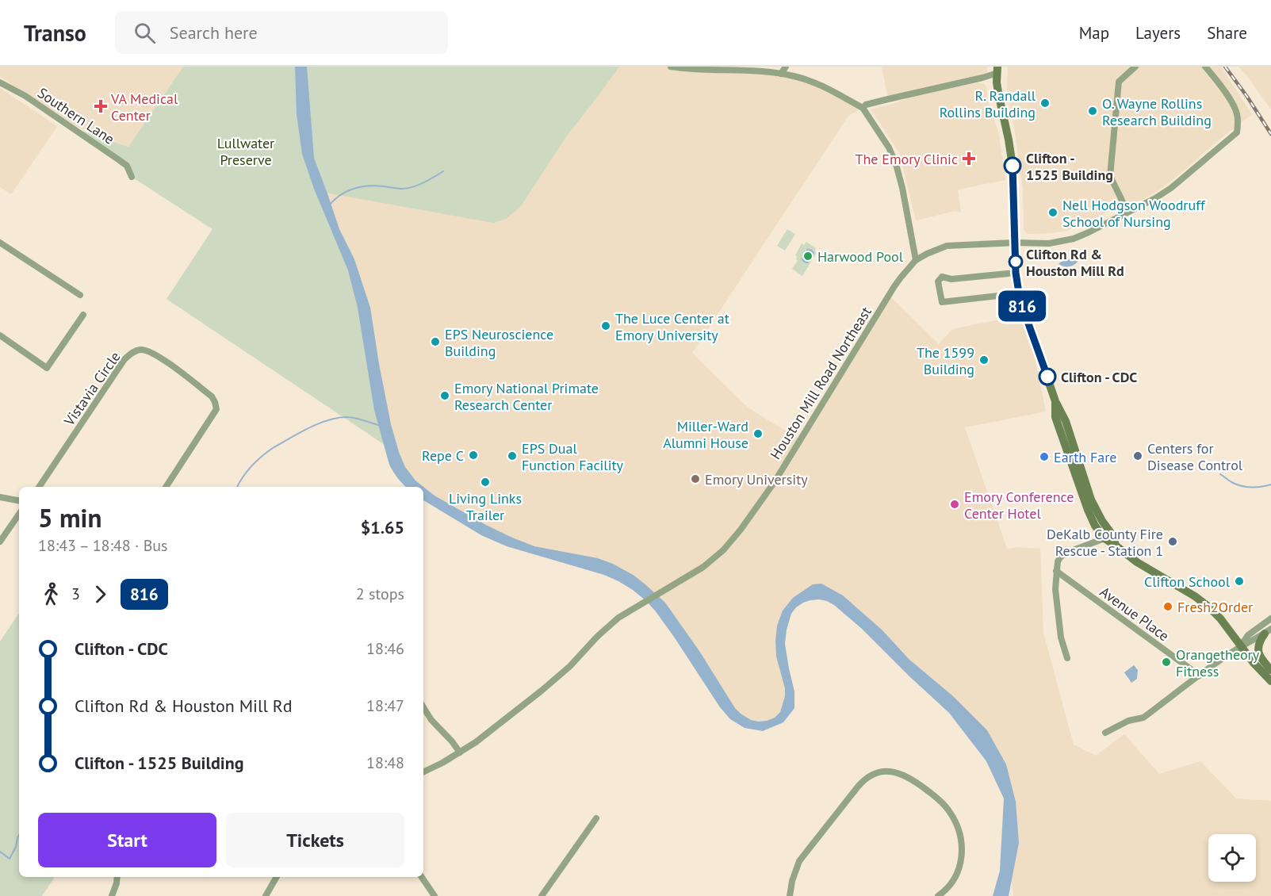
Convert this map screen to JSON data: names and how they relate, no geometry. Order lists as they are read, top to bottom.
{
  "streets": {
    "street": [
      "Southern Lane",
      "Houston Mill Road Northeast",
      "Vistavia Circle",
      "Avenue Place"
    ]
  },
  "parks": ["Lullwater Preserve"],
  "places": {
    "other": [
      "R. Randall Rollins Building",
      "O. Wayne Rollins Research Building",
      "Clifton - 1525 Building",
      "Nell Hodgson Woodruff School of Nursing",
      "Harwood Pool",
      "Clifton Rd & Houston Mill Rd",
      "The Luce Center at Emory University",
      "EPS Neuroscience Building",
      "The 1599 Building",
      "Clifton - CDC",
      "Emory National Primate Research Center",
      "Miller-Ward Alumni House",
      "Repe C",
      "EPS Dual Function Facility",
      "Centers for Disease Control",
      "Earth Fare",
      "Emory University",
      "Living Links Trailer",
      "Emory Conference Center Hotel",
      "DeKalb County Fire Rescue - Station 1",
      "Clifton School",
      "Fresh2Order",
      "Orangetheory Fitness"
    ],
    "health": ["VA Medical Center", "The Emory Clinic"]
  },
  "lines": ["bus line 816"],
  "page": {
    "header": "Transo",
    "search": "Search here",
    "nav": ["Map", "Layers", "Share"],
    "on_map": "816",
    "heading": ["5 min", "18:43 – 18:48 · Bus", "$1.65"],
    "legs": ["3", "816", "2 stops"],
    "list": [
      {
        "name": "Clifton - CDC",
        "value": "18:46"
      },
      {
        "name": "Clifton Rd & Houston Mill Rd",
        "value": "18:47"
      },
      {
        "name": "Clifton - 1525 Building",
        "value": "18:48"
      }
    ],
    "buttons": ["Start", "Tickets"]
  }
}
